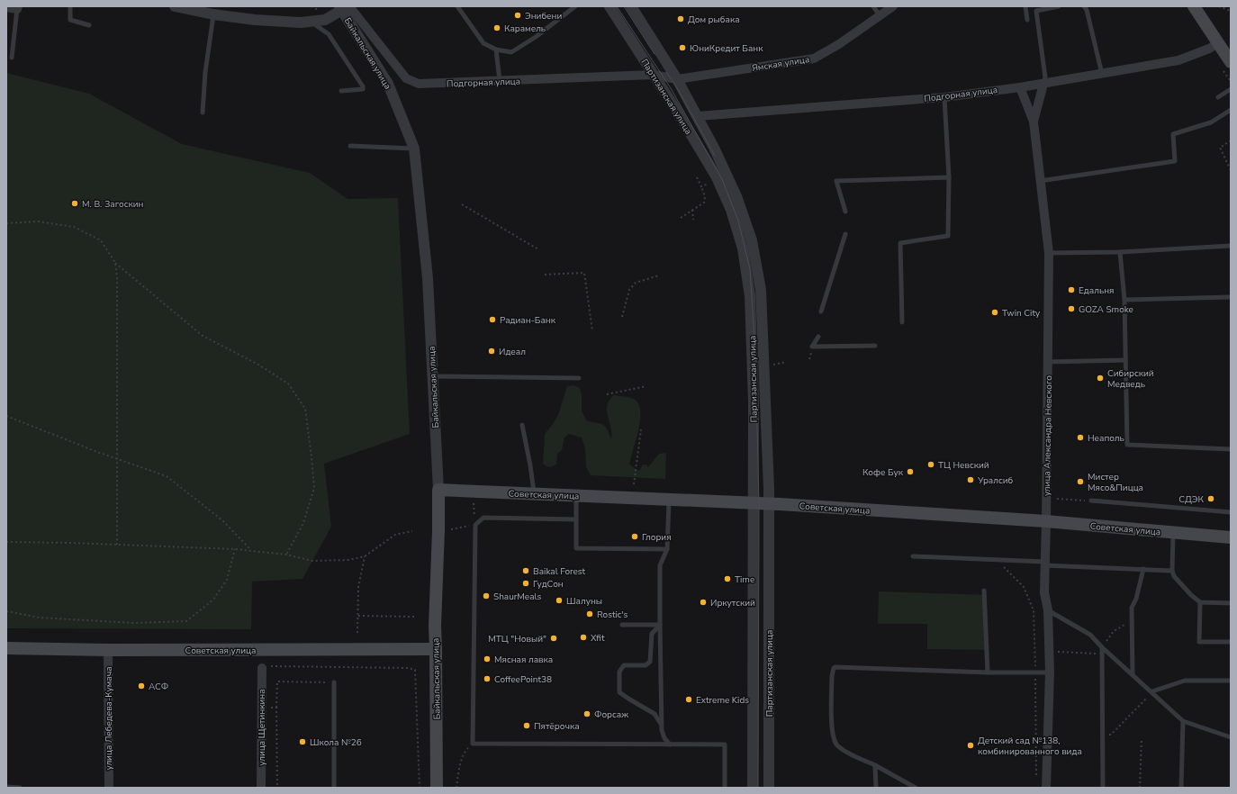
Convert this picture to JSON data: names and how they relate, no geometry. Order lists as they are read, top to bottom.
{
  "streets": {
    "main road": ["Байкальская улица", "Советская улица"],
    "street": [
      "Ямская улица",
      "Подгорная улица",
      "Партизанская улица",
      "улица Александра Невского",
      "улица Лебедева-Кумача",
      "улица Щетинкина"
    ]
  },
  "crossings": [
    ["Байкальская улица", "Подгорная улица"],
    ["Байкальская улица", "Советская улица"],
    ["Ямская улица", "Подгорная улица"],
    ["Ямская улица", "Партизанская улица"],
    ["Подгорная улица", "Партизанская улица"],
    ["Подгорная улица", "улица Александра Невского"],
    ["Партизанская улица", "Советская улица"],
    ["улица Александра Невского", "Советская улица"],
    ["Советская улица", "улица Лебедева-Кумача"]
  ],
  "places": [
    "Энибени",
    "Дом рыбака",
    "Карамель",
    "ЮниКредит Банк",
    "М. В. Загоскин",
    "Едальня",
    "GOZA Smoke",
    "Twin Сity",
    "Радиан-Банк",
    "Идеал",
    "Сибирский Медведь",
    "Неаполь",
    "ТЦ Невский",
    "Кофе Бук",
    "Уралсиб",
    "Мистер Мясо&Пицца",
    "СДЭК",
    "Глория",
    "Baikal Forest",
    "Time",
    "ГудСон",
    "ShaurMeals",
    "Шалуны",
    "Иркутский",
    "Rostic's",
    "Xfit",
    "МТЦ \"Новый\"",
    "Мясная лавка",
    "CoffeePoint38",
    "АСФ",
    "Extreme Kids",
    "Форсаж",
    "Пятёрочка",
    "Школа №26",
    "Детский сад №138, комбинированного вида"
  ]
}
